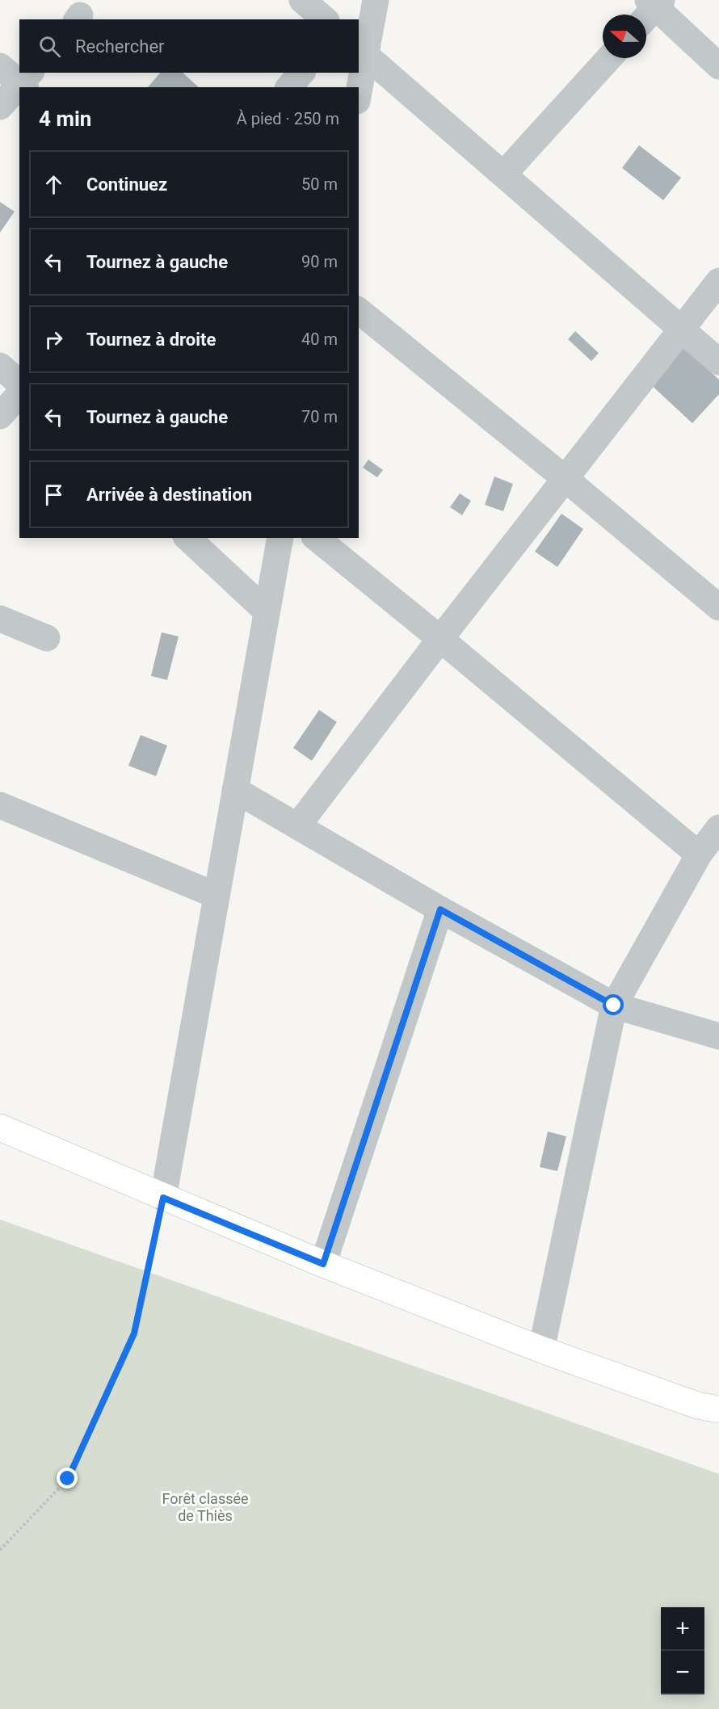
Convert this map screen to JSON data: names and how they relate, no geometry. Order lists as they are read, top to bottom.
{
  "parks": ["Forêt classée de Thiès"],
  "north": "left",
  "page": {
    "search": "Rechercher",
    "heading": ["4 min", "À pied · 250 m"],
    "list": [
      ["Continuez", "50 m"],
      ["Tournez à gauche", "90 m"],
      ["Tournez à droite", "40 m"],
      ["Tournez à gauche", "70 m"],
      "Arrivée à destination"
    ],
    "map_buttons": ["+", "−"]
  }
}
